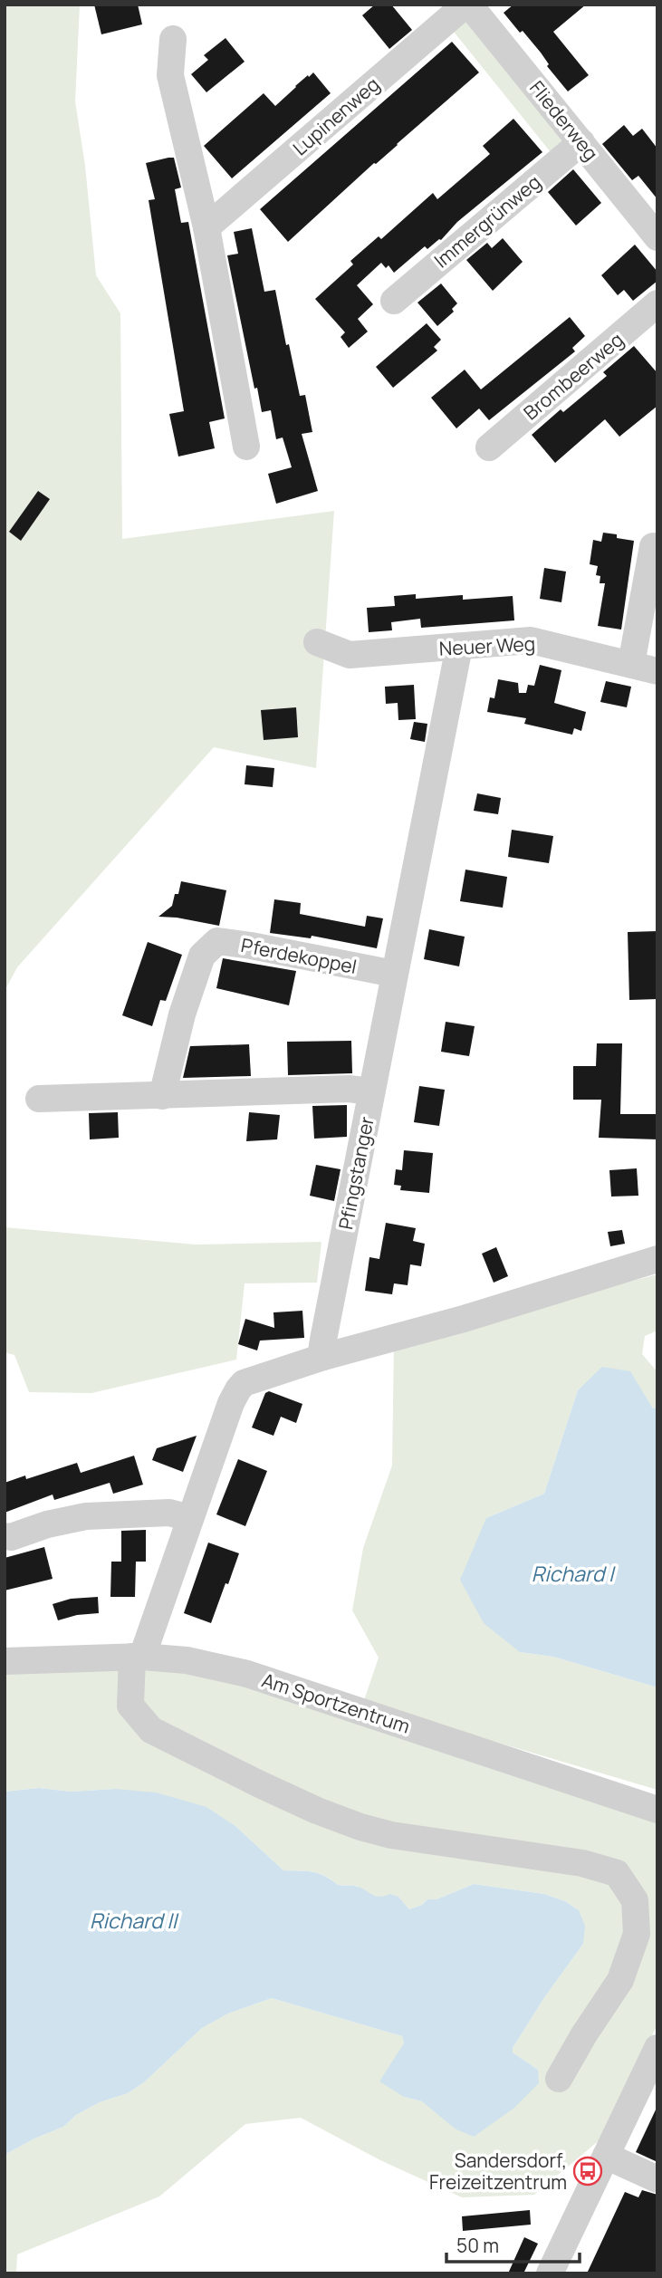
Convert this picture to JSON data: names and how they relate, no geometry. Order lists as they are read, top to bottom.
{
  "streets": {
    "street": [
      "Lupinenweg",
      "Fliederweg",
      "Immergrünweg",
      "Brombeerweg",
      "Neuer Weg",
      "Pferdekoppel",
      "Pfingstanger",
      "Am Sportzentrum"
    ]
  },
  "crossings": [
    ["Lupinenweg", "Fliederweg"],
    ["Fliederweg", "Immergrünweg"],
    ["Neuer Weg", "Pfingstanger"],
    ["Pferdekoppel", "Pfingstanger"]
  ],
  "water": ["Richard I", "Richard II"],
  "places": {
    "bus stop": ["Sandersdorf, Freizeitzentrum"]
  },
  "scale_bar": "50 m"
}
